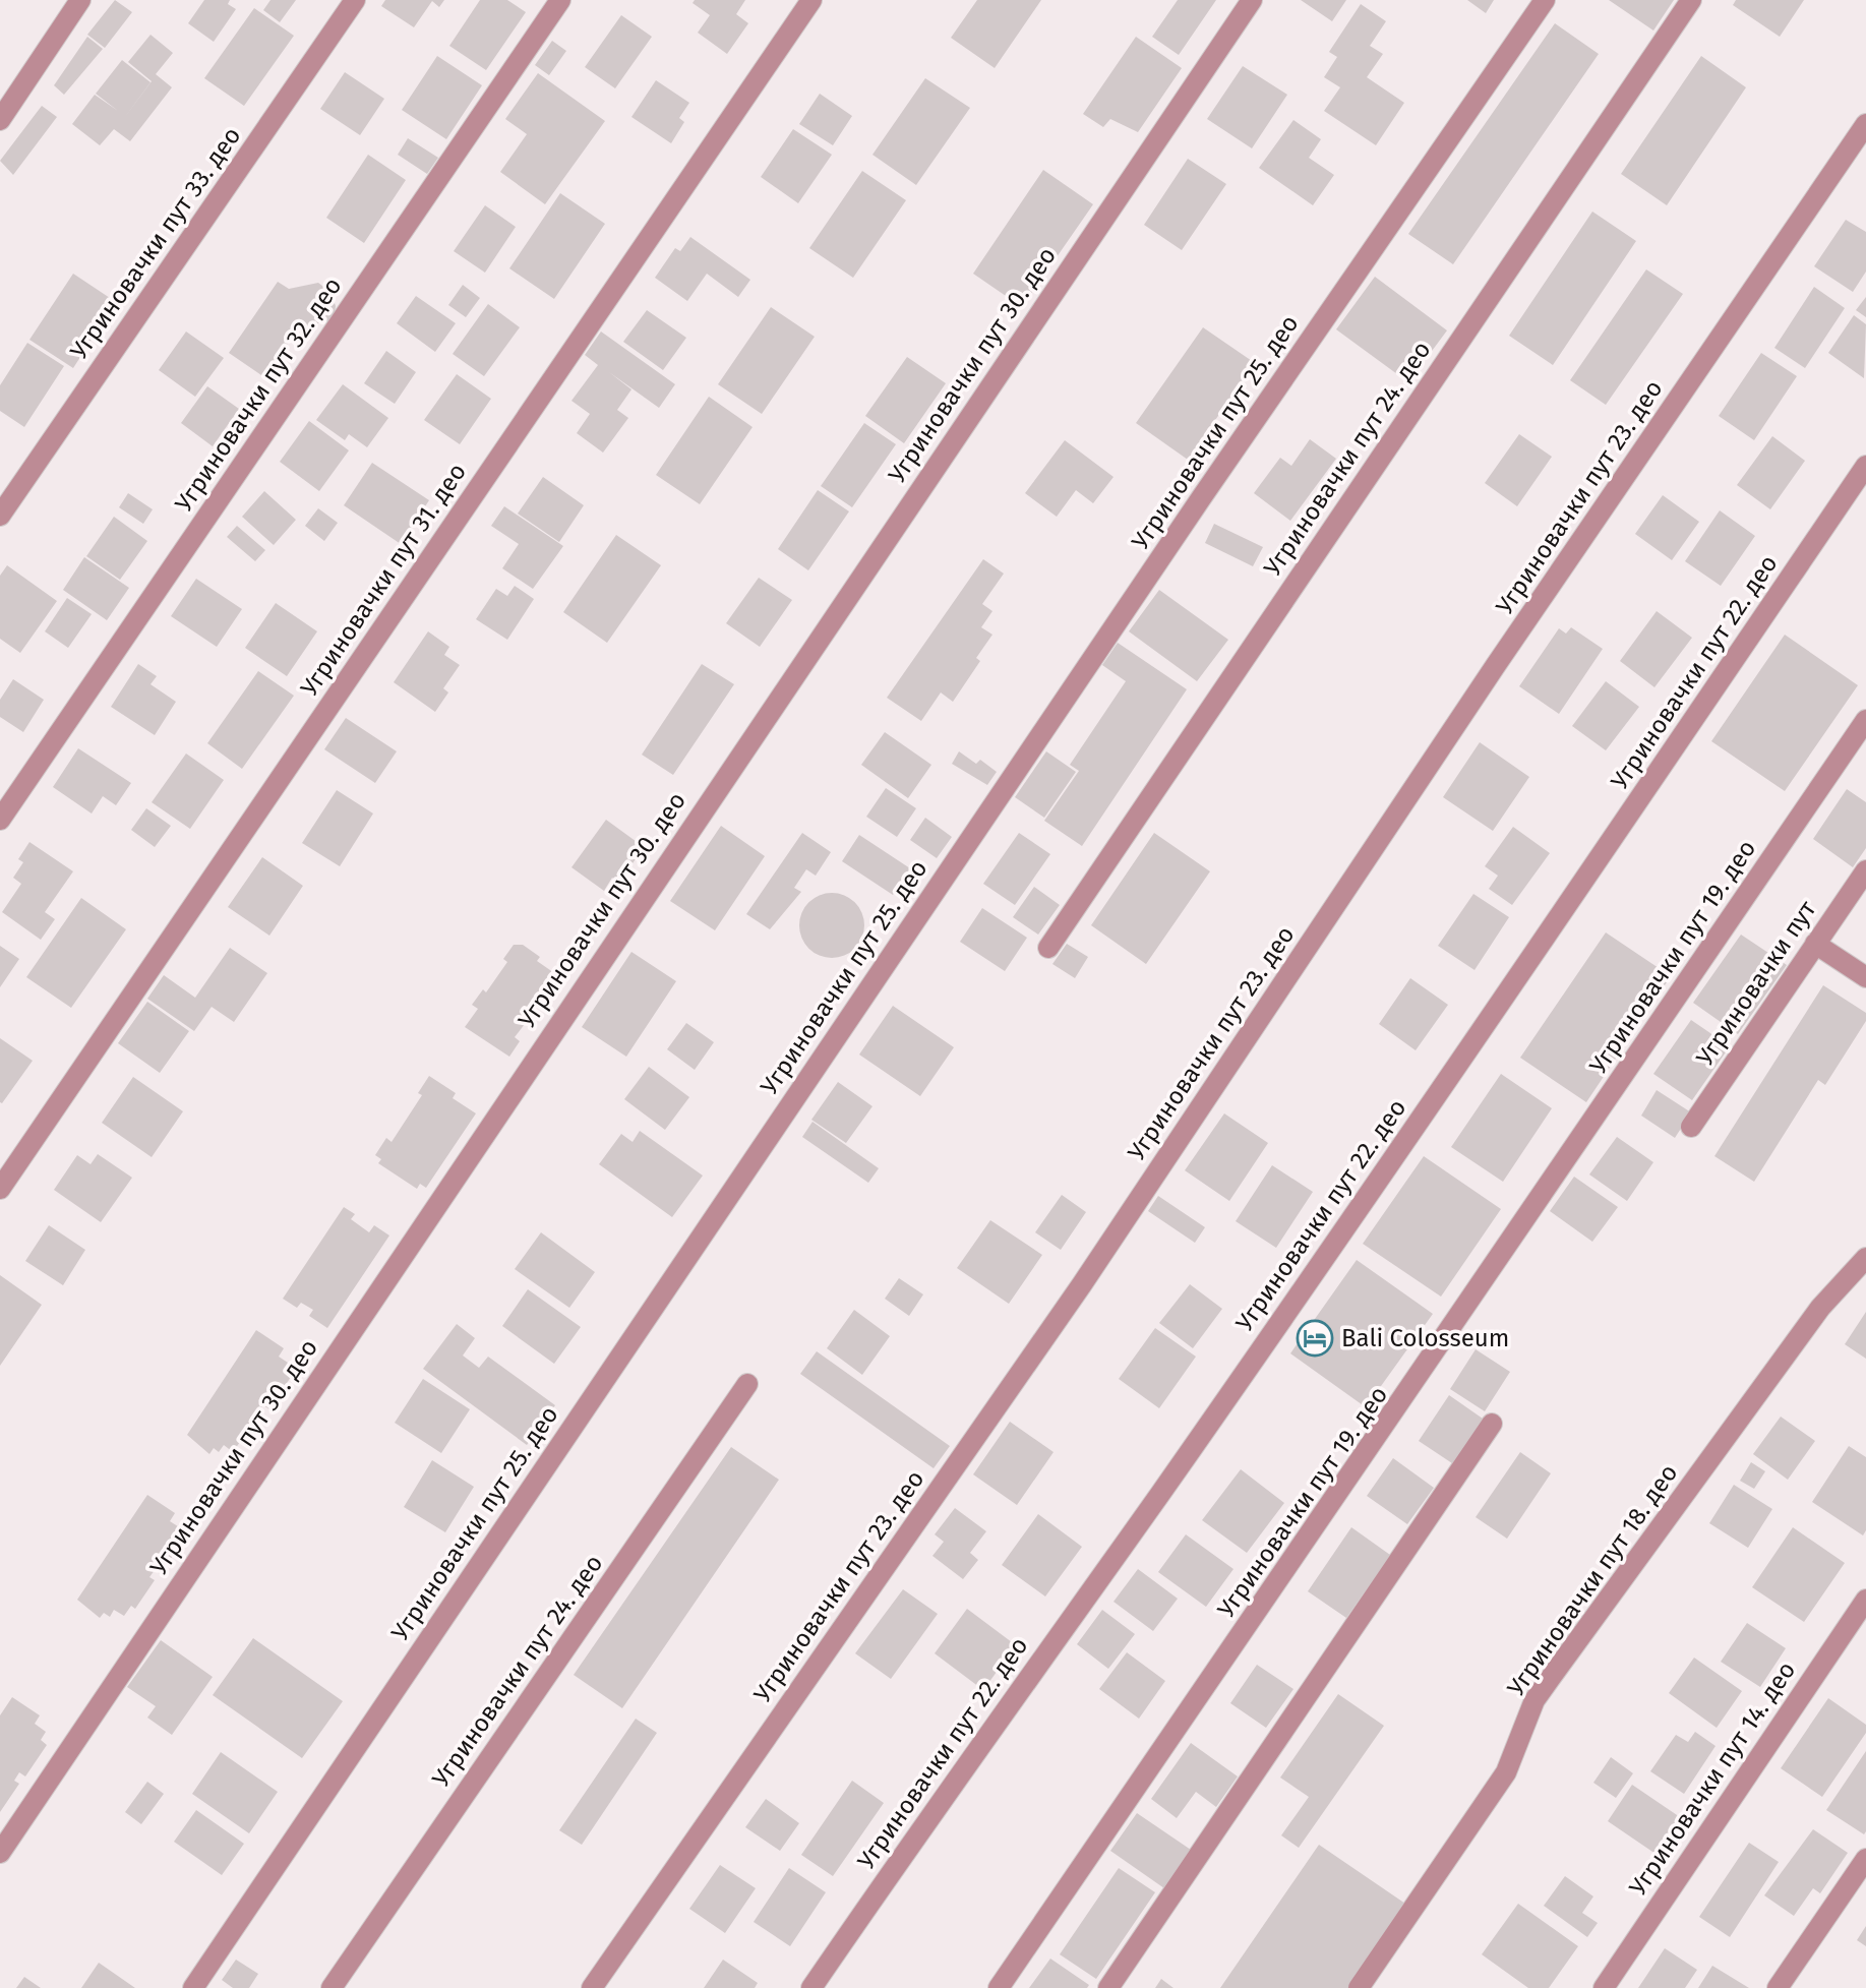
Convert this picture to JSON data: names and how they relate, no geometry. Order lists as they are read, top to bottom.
{
  "streets": {
    "street": [
      "Угриновачки пут 33. део",
      "Угриновачки пут 30. део",
      "Угриновачки пут 32. део",
      "Угриновачки пут 25. део",
      "Угриновачки пут 24. део",
      "Угриновачки пут 23. део",
      "Угриновачки пут 31. део",
      "Угриновачки пут 22. део",
      "Угриновачки пут 19. део",
      "Угриновачки пут",
      "Угриновачки пут 18. део",
      "Угриновачки пут 14. део"
    ]
  },
  "places": {
    "hotel": ["Bali Colosseum"]
  }
}
